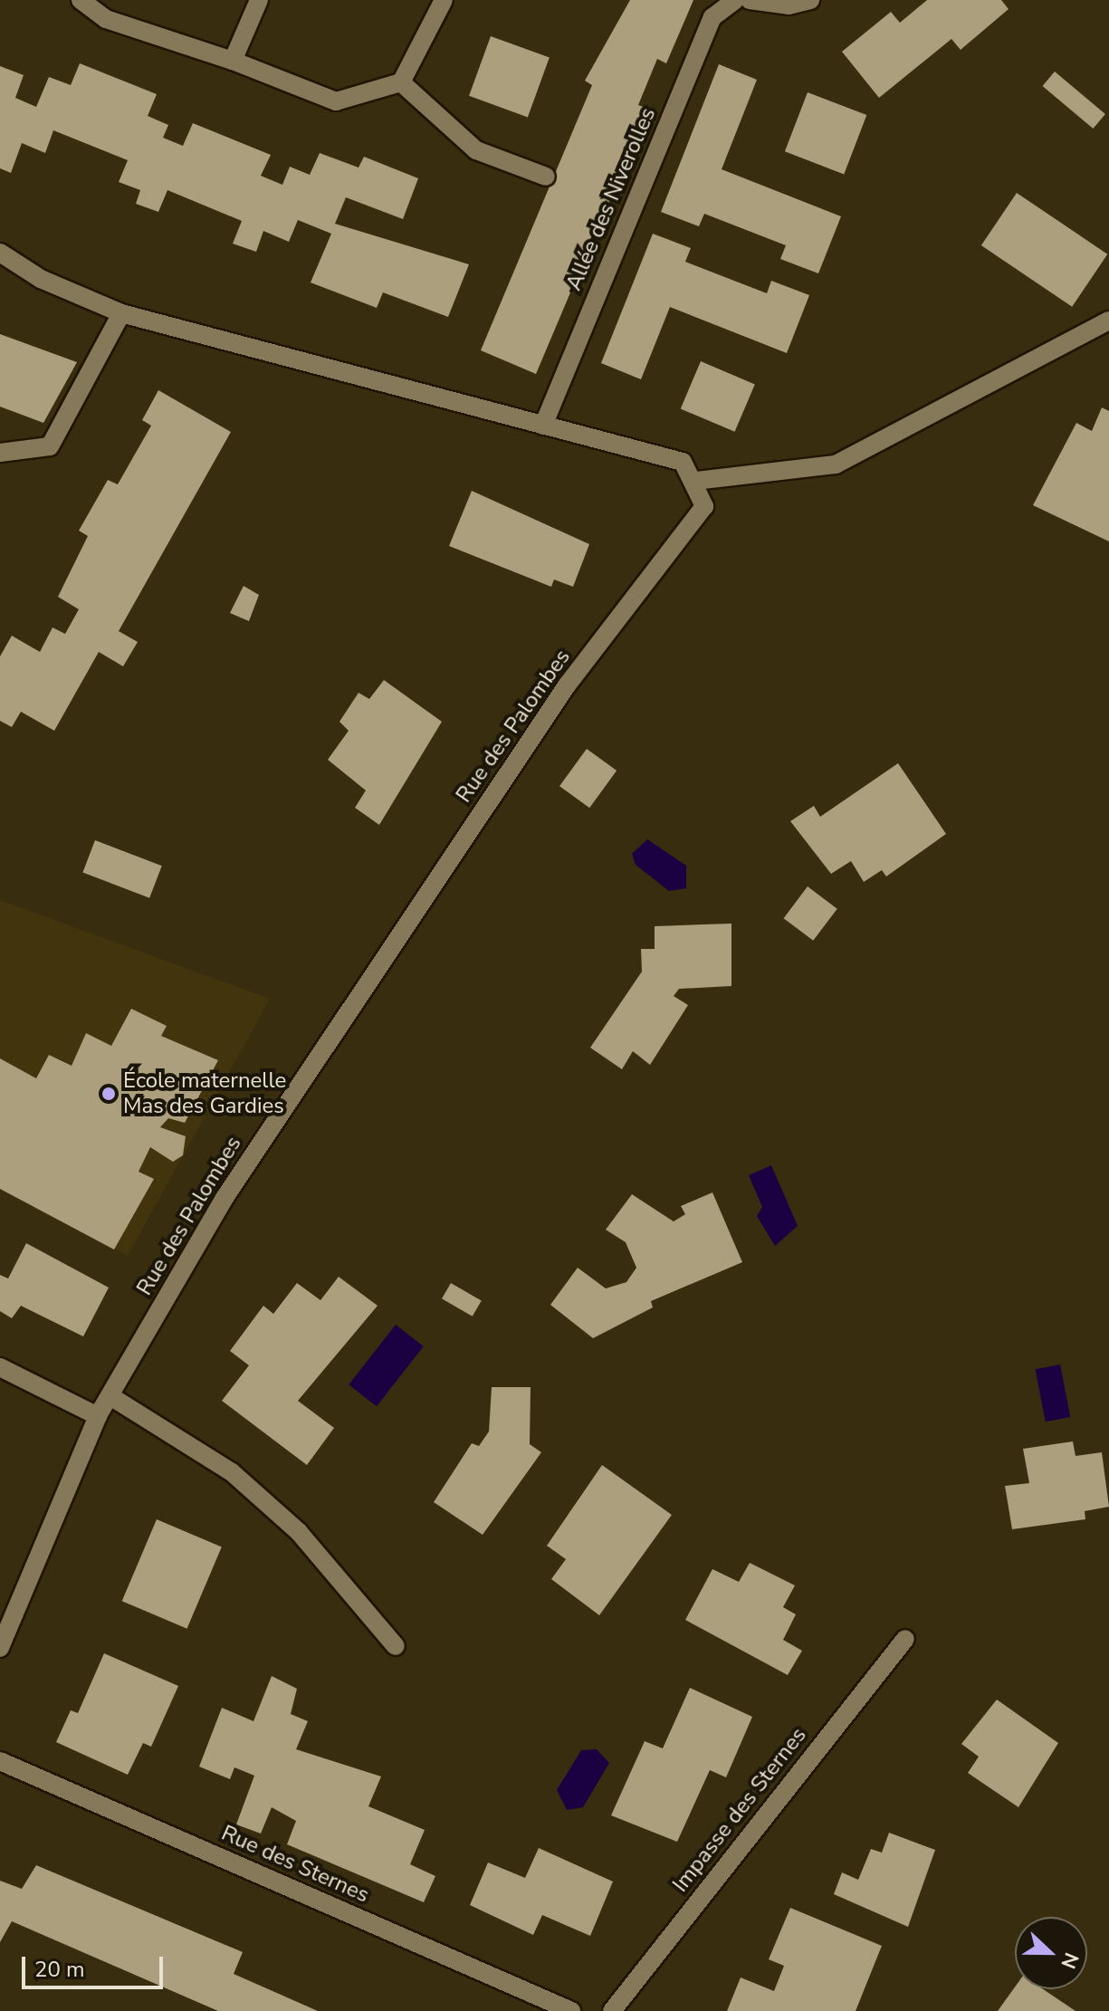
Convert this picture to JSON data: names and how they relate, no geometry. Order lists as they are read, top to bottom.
{
  "streets": {
    "street": [
      "Allée des Niverolles",
      "Rue des Palombes",
      "Impasse des Sternes",
      "Rue des Sternes"
    ]
  },
  "places": ["École maternelle Mas des Gardies"],
  "scale_bar": "20 m",
  "north": "right"
}
